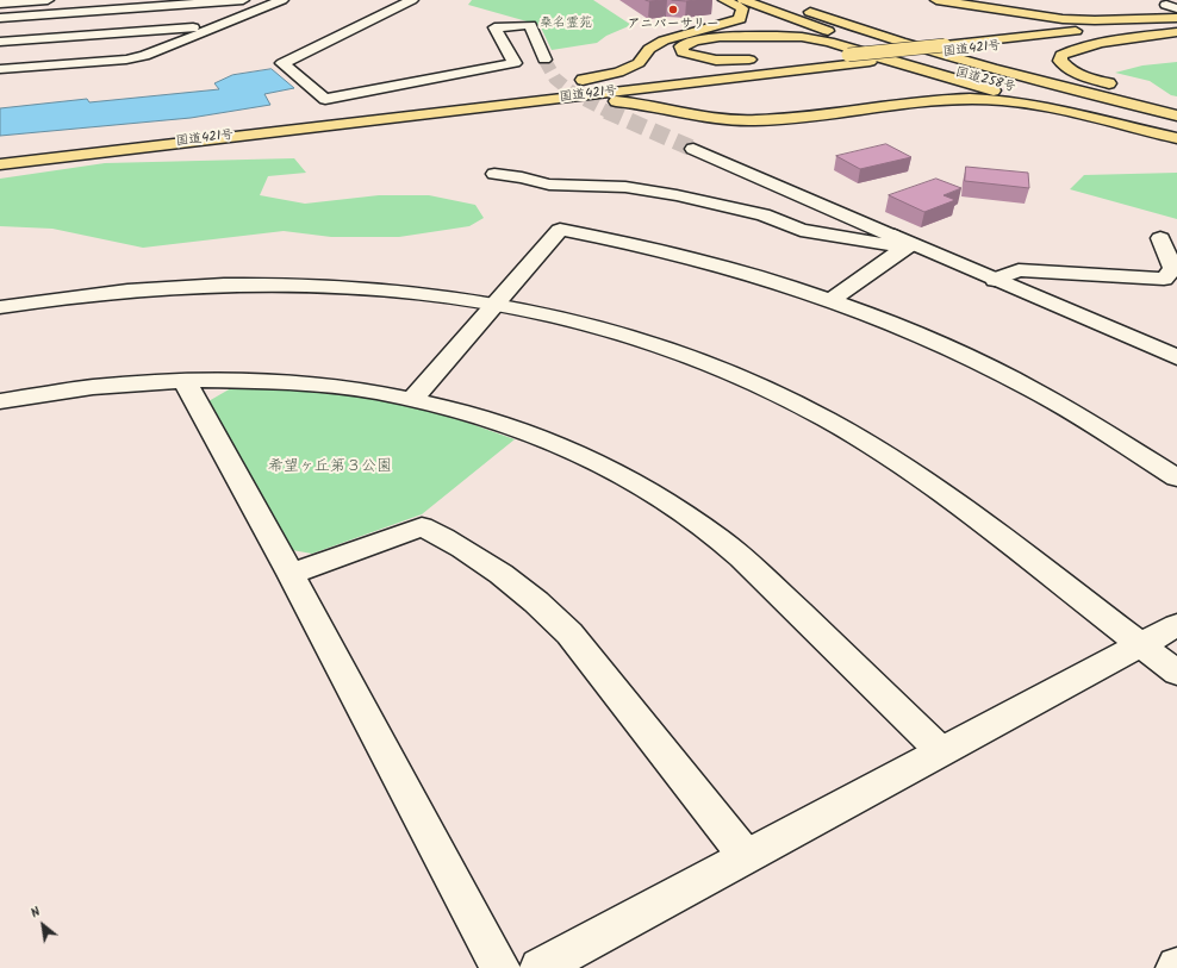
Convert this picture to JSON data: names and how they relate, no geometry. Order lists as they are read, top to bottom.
{
  "streets": {
    "highway": ["国道421号", "国道258号"]
  },
  "parks": ["桑名霊苑", "希望ヶ丘第３公園"],
  "places": ["アニバーサリー"],
  "north": "top left"
}
